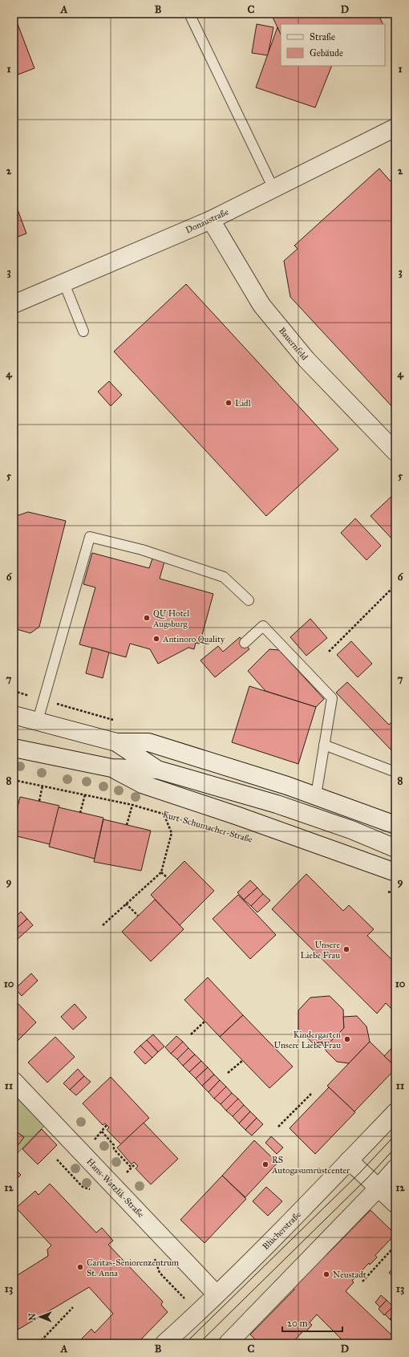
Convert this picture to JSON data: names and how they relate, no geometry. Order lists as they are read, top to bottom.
{
  "streets": {
    "street": [
      "Donaustraße",
      "Bauernfeld",
      "Hans-Watzlik-Straße",
      "Blücherstraße"
    ],
    "path": ["Kurt-Schumacher-Straße"]
  },
  "crossings": [
    ["Donaustraße", "Bauernfeld"],
    ["Hans-Watzlik-Straße", "Blücherstraße"]
  ],
  "places": [
    "Lidl",
    "QU Hotel Augsburg",
    "Antinoro Quality",
    "Unsere Liebe Frau",
    "Kindergarten Unsere Liebe Frau",
    "RS Autogasumrüstcenter",
    "Caritas-Seniorenzentrum St. Anna",
    "Neustadt"
  ],
  "legend": ["Straße", "Gebäude"],
  "scale_bar": "20 m",
  "north": "left",
  "grid": {
    "columns": [
      "A",
      "B",
      "C",
      "D"
    ],
    "rows": [
      "1",
      "2",
      "3",
      "4",
      "5",
      "6",
      "7",
      "8",
      "9",
      "10",
      "11",
      "12",
      "13"
    ]
  }
}
